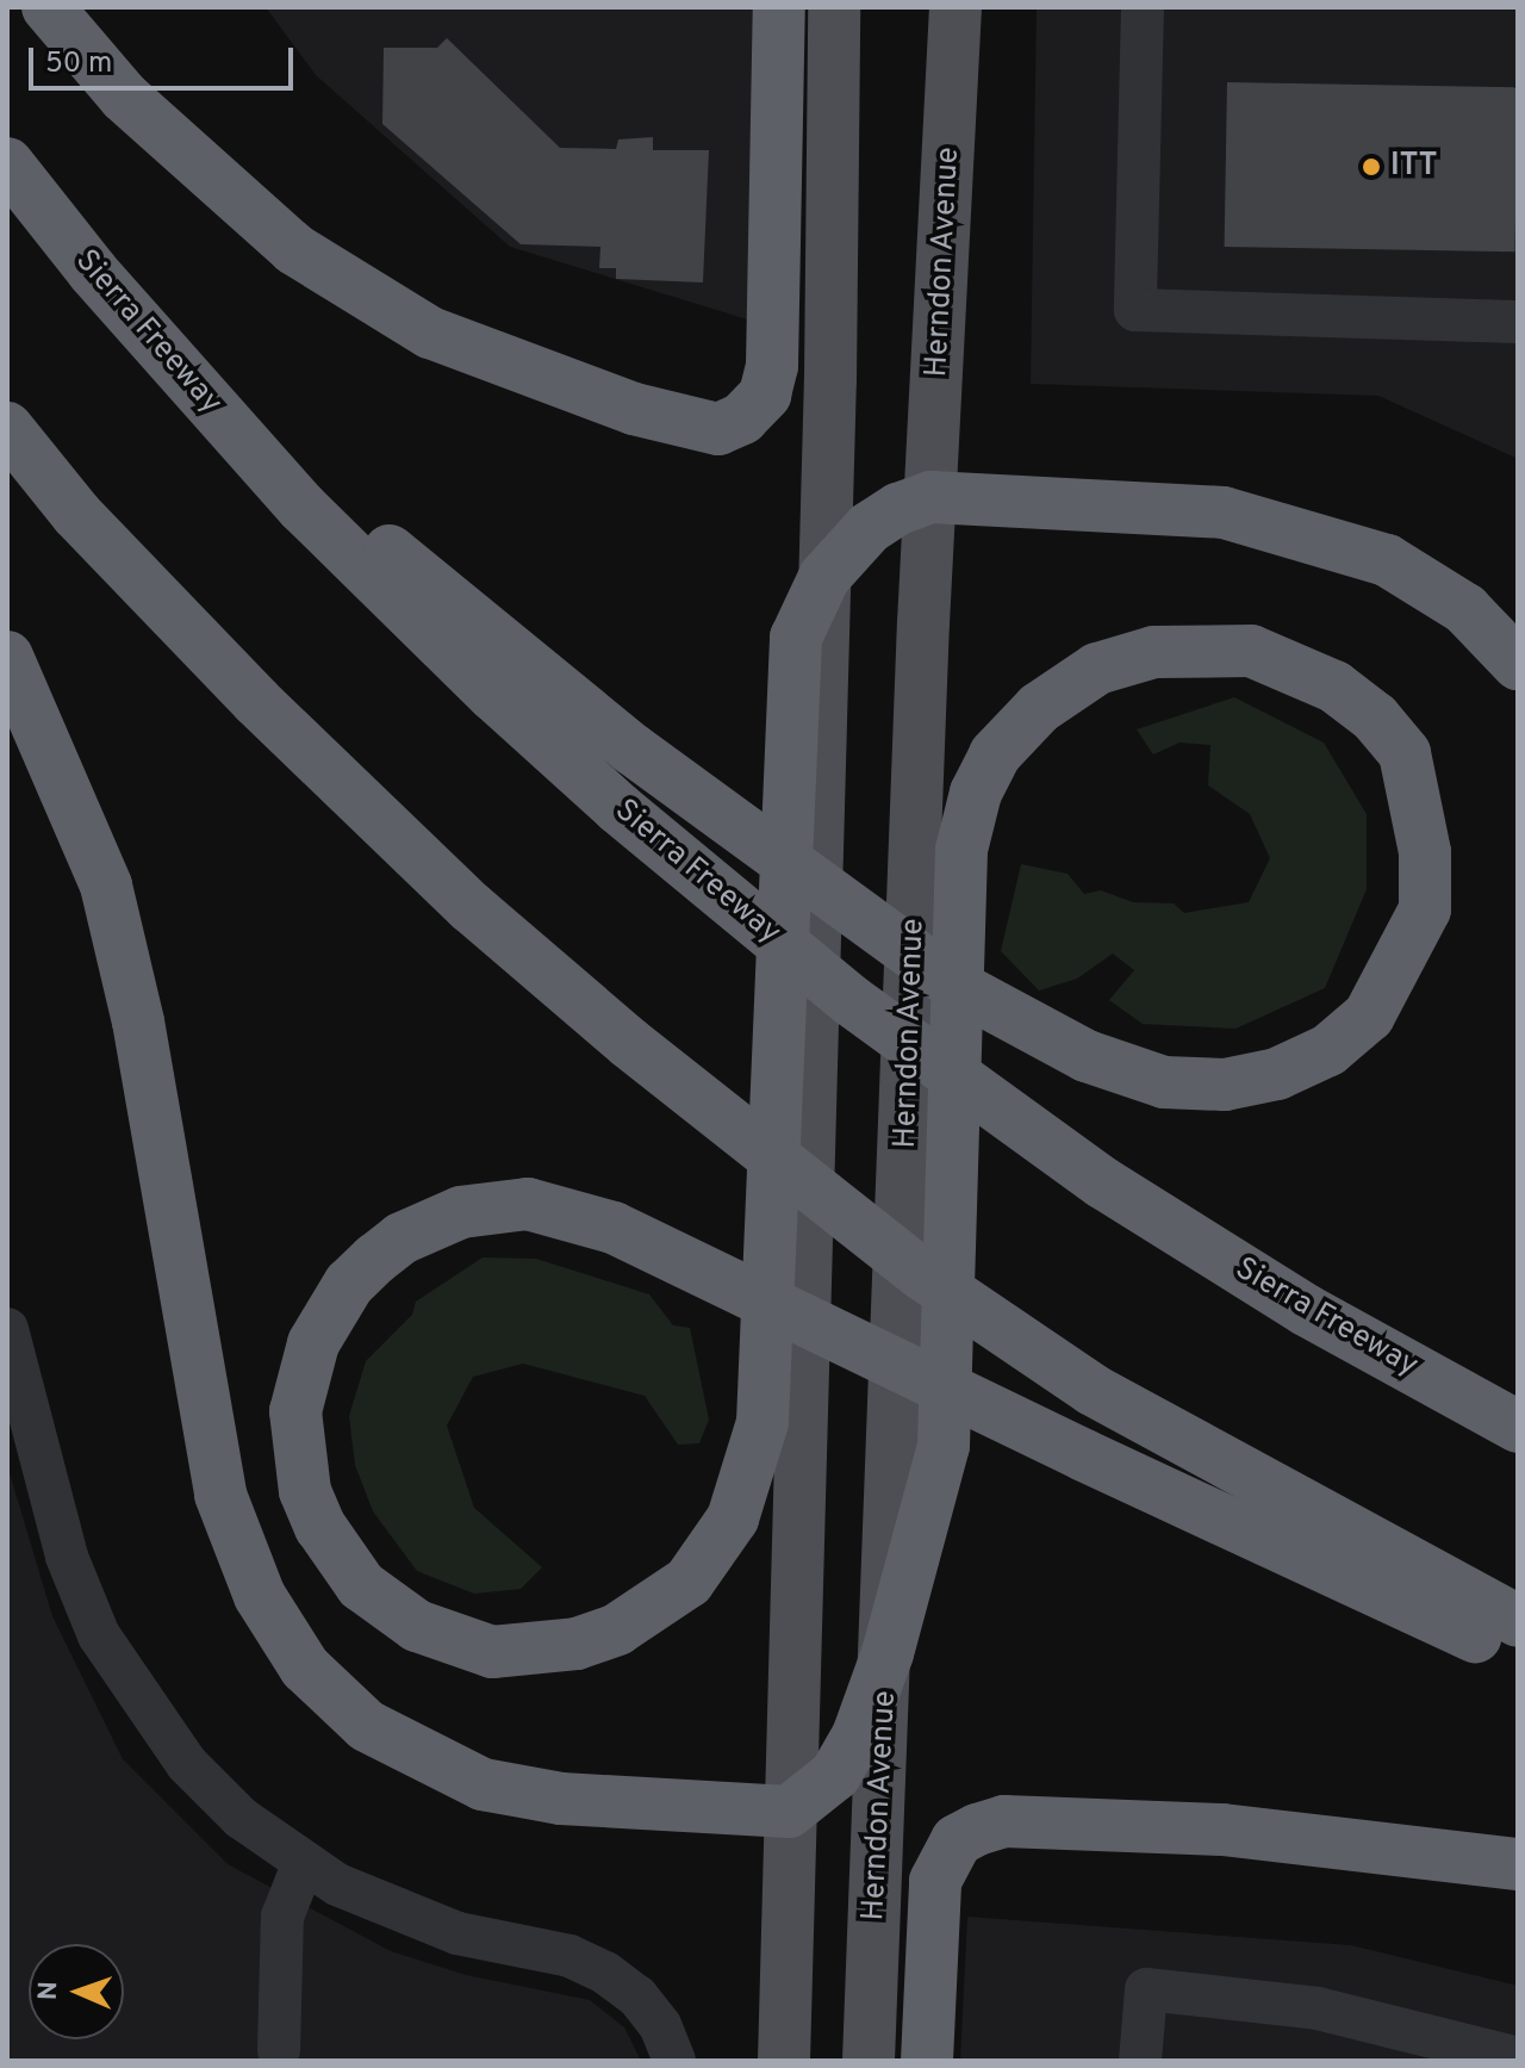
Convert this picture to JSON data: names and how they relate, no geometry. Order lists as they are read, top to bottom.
{
  "streets": {
    "highway": ["Sierra Freeway"],
    "main road": ["Herndon Avenue"]
  },
  "places": ["ITT"],
  "scale_bar": "50 m",
  "north": "left"
}
